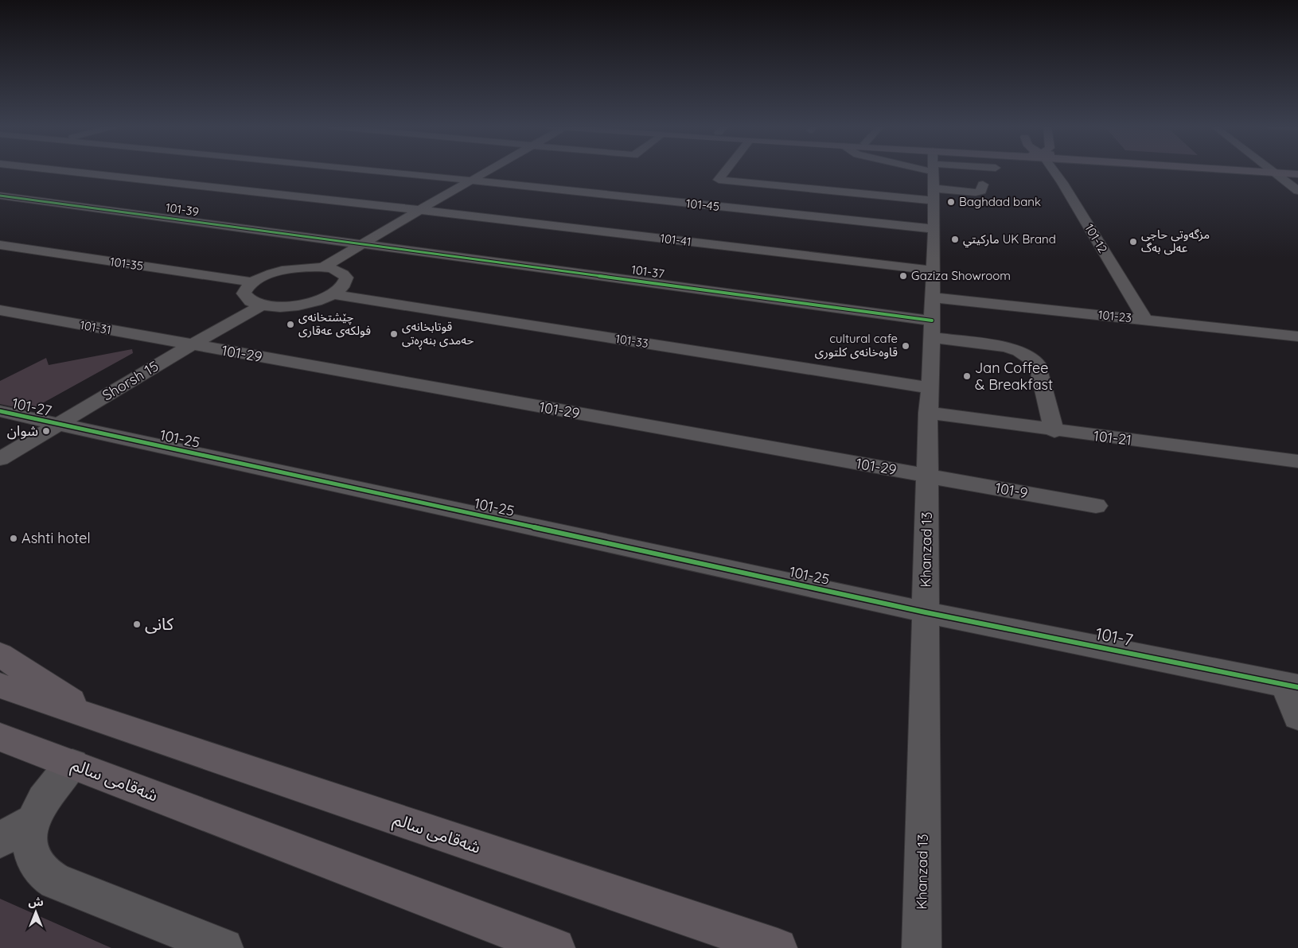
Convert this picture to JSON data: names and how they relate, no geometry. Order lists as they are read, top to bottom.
{
  "streets": {
    "main road": ["شەقامی سالم"],
    "street": [
      "101-45",
      "101-39",
      "101-12",
      "101-41",
      "101-35",
      "101-37",
      "101-23",
      "101-31",
      "101-33",
      "101-29",
      "Shorsh 15",
      "101-27",
      "101-21",
      "101-25",
      "101-9",
      "Khanzad 13",
      "101-7"
    ]
  },
  "crossings": [
    ["101-45", "Khanzad 13"],
    ["101-39", "101-37"],
    ["101-12", "101-23"],
    ["101-41", "Khanzad 13"],
    ["101-37", "101-23"],
    ["101-37", "Khanzad 13"],
    ["101-23", "Khanzad 13"],
    ["101-31", "101-29"],
    ["101-31", "Shorsh 15"],
    ["101-33", "Khanzad 13"],
    ["101-29", "Shorsh 15"],
    ["101-29", "101-9"],
    ["101-29", "Khanzad 13"],
    ["Shorsh 15", "101-27"],
    ["Shorsh 15", "101-25"],
    ["101-27", "101-25"],
    ["101-21", "Khanzad 13"],
    ["101-25", "Khanzad 13"],
    ["101-25", "101-7"],
    ["101-9", "Khanzad 13"],
    ["Khanzad 13", "101-7"]
  ],
  "places": [
    "Baghdad bank",
    "مارکيتي UK Brand",
    "مزگەوتی حاجی عەلی بەگ",
    "Gaziza Showroom",
    "چێشتخانەی فولکەی عەقاری",
    "قوتابخانەی حەمدی بنەڕەتی",
    "cultural cafe قاوەخانەی کلتوری",
    "Jan Coffee & Breakfast",
    "شوان",
    "Ashti hotel",
    "کانی"
  ],
  "north": "top"
}
